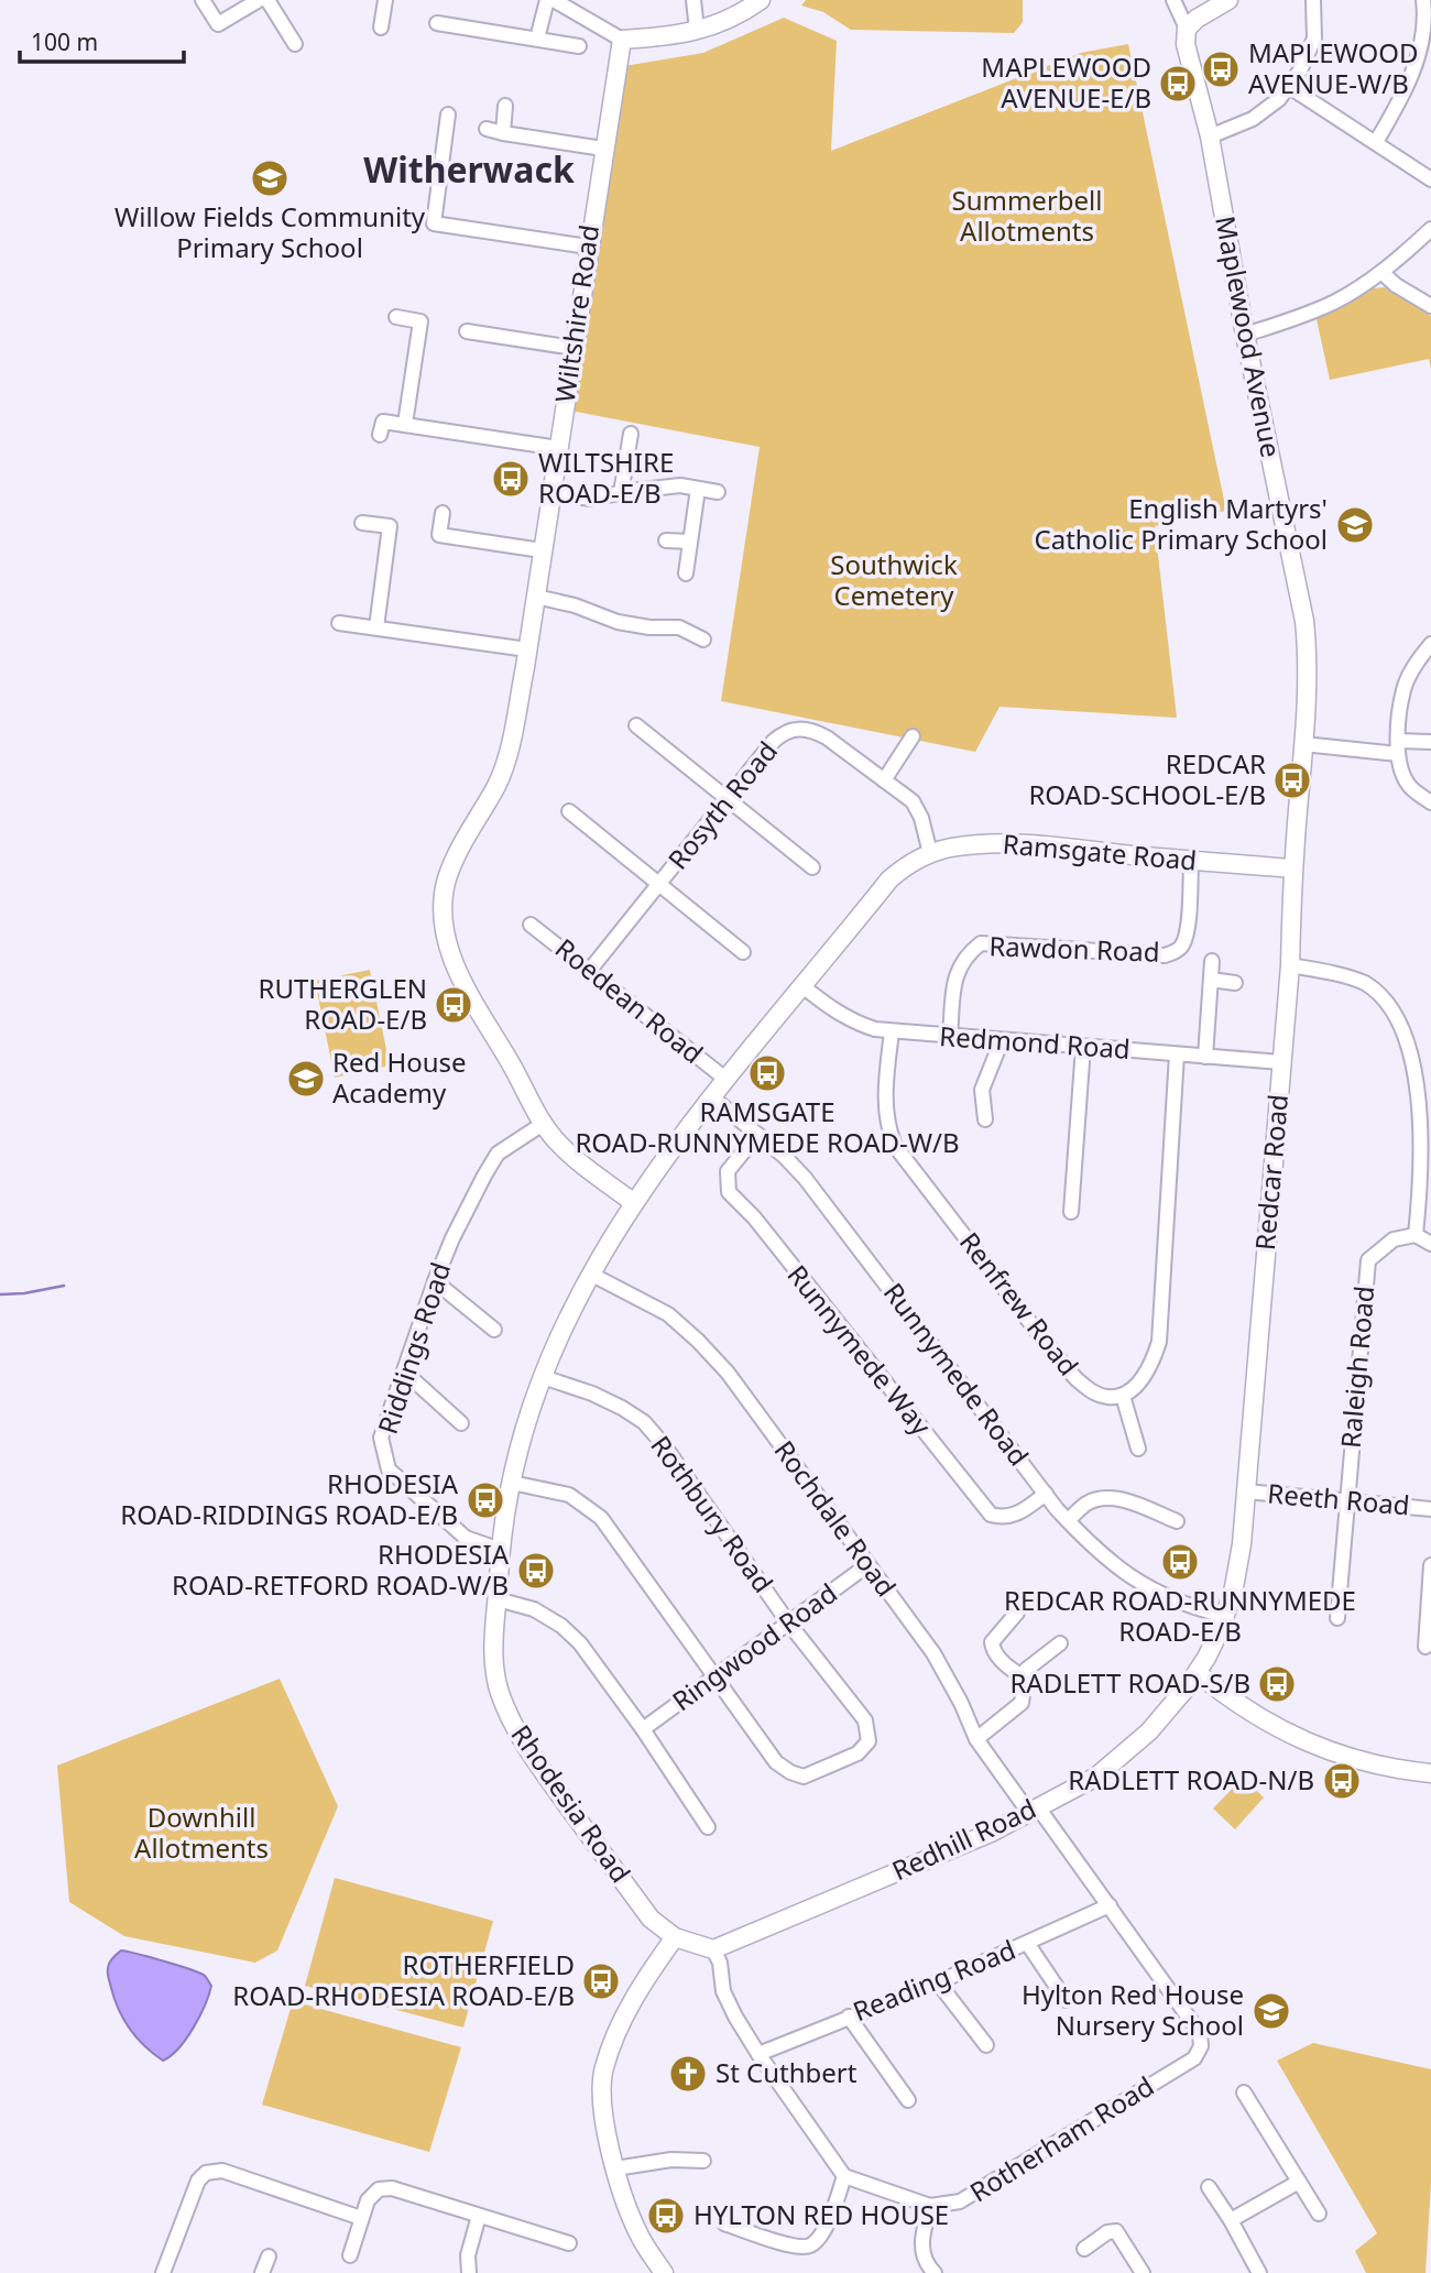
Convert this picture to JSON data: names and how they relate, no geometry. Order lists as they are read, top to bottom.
{
  "streets": {
    "street": [
      "Wiltshire Road",
      "Maplewood Avenue",
      "Rosyth Road",
      "Ramsgate Road",
      "Rawdon Road",
      "Roedean Road",
      "Redmond Road",
      "Redcar Road",
      "Renfrew Road",
      "Riddings Road",
      "Runnymede Way",
      "Raleigh Road",
      "Runnymede Road",
      "Reeth Road",
      "Rothbury Road",
      "Rochdale Road",
      "Ringwood Road",
      "Rhodesia Road",
      "Redhill Road",
      "Reading Road",
      "Rotherham Road"
    ]
  },
  "crossings": [
    ["Wiltshire Road", "Riddings Road"],
    ["Wiltshire Road", "Rhodesia Road"],
    ["Maplewood Avenue", "Redcar Road"],
    ["Rosyth Road", "Ramsgate Road"],
    ["Rosyth Road", "Roedean Road"],
    ["Ramsgate Road", "Rawdon Road"],
    ["Ramsgate Road", "Roedean Road"],
    ["Ramsgate Road", "Redmond Road"],
    ["Ramsgate Road", "Redcar Road"],
    ["Ramsgate Road", "Runnymede Road"],
    ["Ramsgate Road", "Rhodesia Road"],
    ["Rawdon Road", "Redmond Road"],
    ["Redmond Road", "Redcar Road"],
    ["Redmond Road", "Renfrew Road"],
    ["Redcar Road", "Runnymede Road"],
    ["Redcar Road", "Reeth Road"],
    ["Redcar Road", "Redhill Road"],
    ["Riddings Road", "Rhodesia Road"],
    ["Runnymede Way", "Runnymede Road"],
    ["Raleigh Road", "Reeth Road"],
    ["Runnymede Road", "Rhodesia Road"],
    ["Rothbury Road", "Ringwood Road"],
    ["Rothbury Road", "Rhodesia Road"],
    ["Rochdale Road", "Ringwood Road"],
    ["Rochdale Road", "Rhodesia Road"],
    ["Rochdale Road", "Redhill Road"],
    ["Rochdale Road", "Rotherham Road"],
    ["Rhodesia Road", "Redhill Road"],
    ["Redhill Road", "Rotherham Road"],
    ["Reading Road", "Rotherham Road"]
  ],
  "districts": ["Witherwack"],
  "parks": ["Summerbell Allotments", "Southwick Cemetery", "Downhill Allotments"],
  "places": {
    "bus stop": [
      "MAPLEWOOD AVENUE-W/B",
      "MAPLEWOOD AVENUE-E/B",
      "WILTSHIRE ROAD-E/B",
      "REDCAR ROAD-SCHOOL-E/B",
      "RUTHERGLEN ROAD-E/B",
      "RAMSGATE ROAD-RUNNYMEDE ROAD-W/B",
      "RHODESIA ROAD-RIDDINGS ROAD-E/B",
      "REDCAR ROAD-RUNNYMEDE ROAD-E/B",
      "RHODESIA ROAD-RETFORD ROAD-W/B",
      "RADLETT ROAD-S/B",
      "RADLETT ROAD-N/B",
      "ROTHERFIELD ROAD-RHODESIA ROAD-E/B",
      "HYLTON RED HOUSE"
    ],
    "school or university": [
      "Willow Fields Community Primary School",
      "English Martyrs' Catholic Primary School",
      "Red House Academy",
      "Hylton Red House Nursery School"
    ],
    "church": ["St Cuthbert"]
  },
  "scale_bar": "100 m"
}
